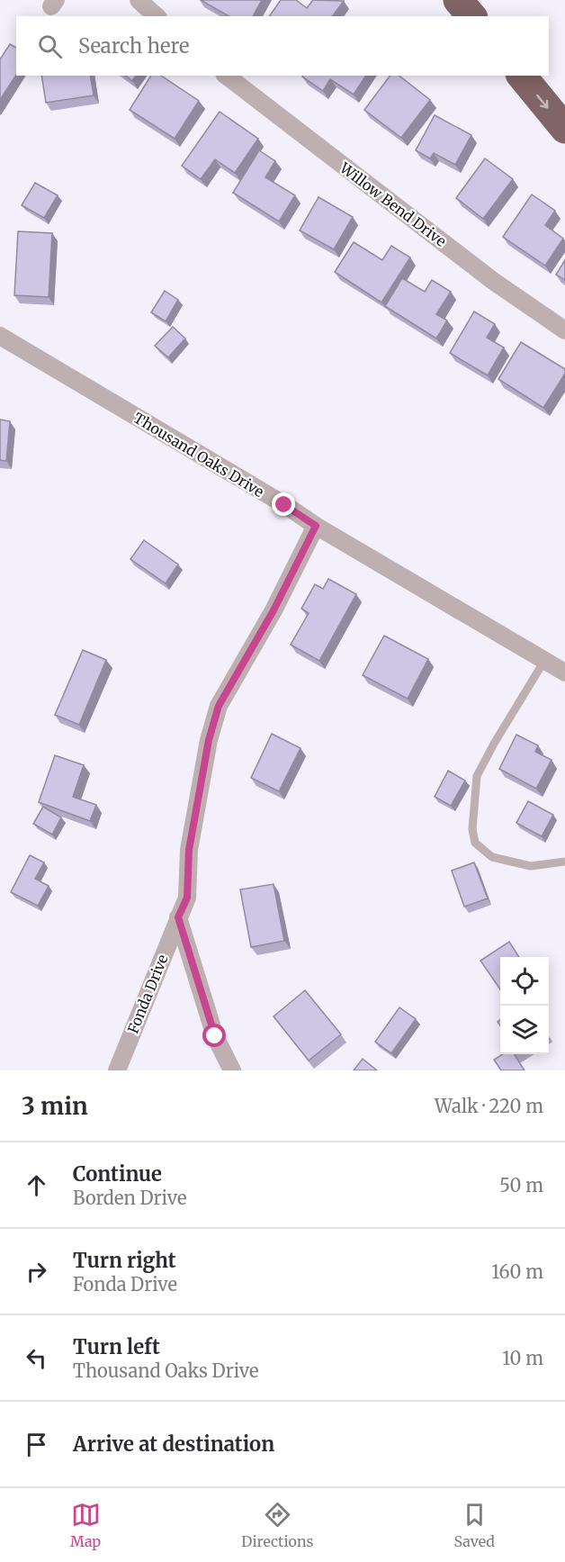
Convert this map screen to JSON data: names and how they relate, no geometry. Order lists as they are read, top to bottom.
{
  "streets": {
    "street": ["Willow Bend Drive", "Thousand Oaks Drive", "Fonda Drive"]
  },
  "crossings": [
    ["Thousand Oaks Drive", "Fonda Drive"]
  ],
  "page": {
    "search": "Search here",
    "heading": ["3 min", "Walk · 220 m"],
    "list": [
      ["Continue", "Borden Drive", "50 m"],
      ["Turn right", "Fonda Drive", "160 m"],
      ["Turn left", "Thousand Oaks Drive", "10 m"],
      "Arrive at destination"
    ],
    "nav": ["Map", "Directions", "Saved"]
  }
}
